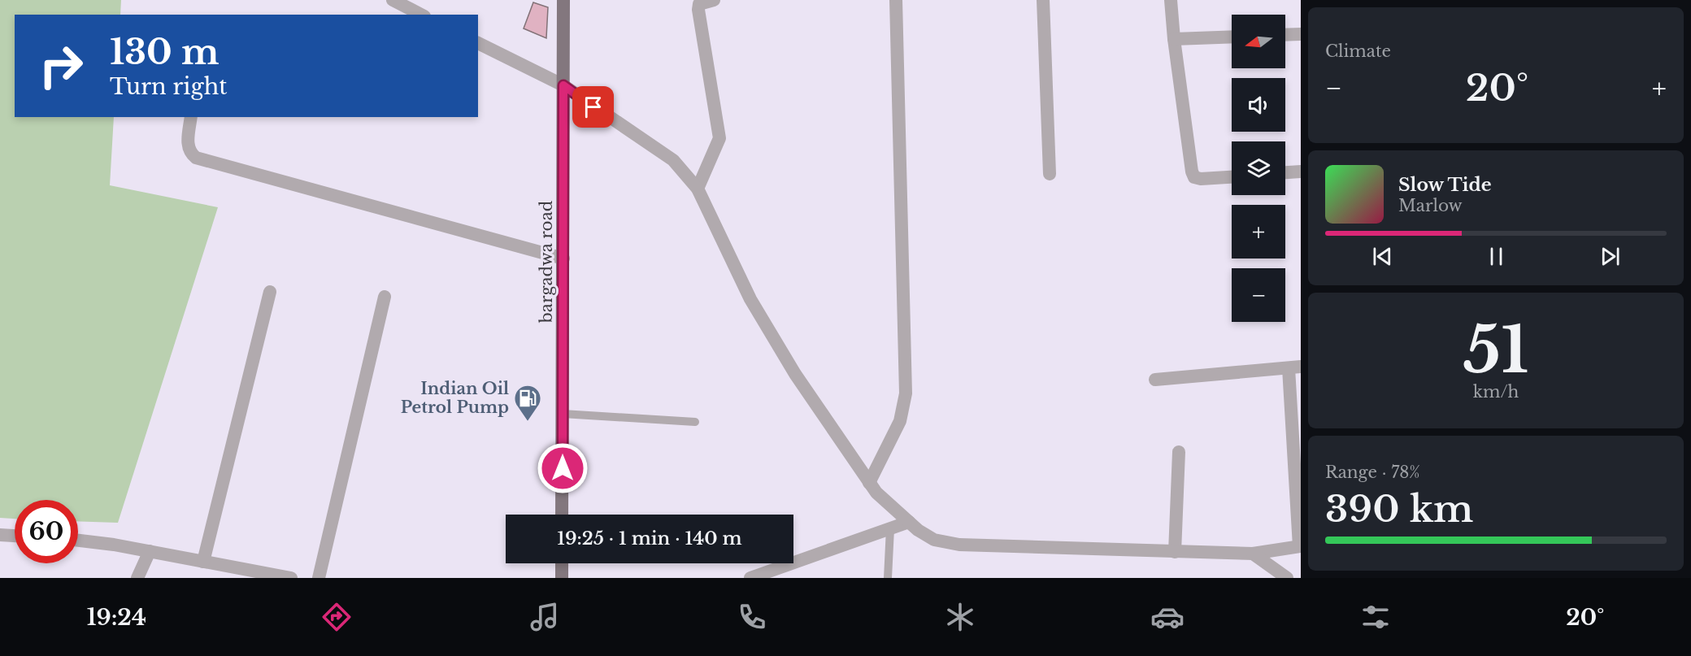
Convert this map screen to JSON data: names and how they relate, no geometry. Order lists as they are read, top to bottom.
{
  "streets": {
    "main road": ["bargadwa road"]
  },
  "places": {
    "fuel station": ["Indian Oil Petrol Pump"]
  },
  "north": "left",
  "page": {
    "tile": [
      "Climate",
      ["51", "km/h"],
      ["Range · 78%", "390 km"]
    ],
    "map_buttons": ["+", "−"],
    "turn": ["130 m", "Turn right"],
    "heat": ["−", "20°", "+"],
    "song": ["Slow Tide", "Marlow"],
    "limit": "60",
    "trip": "19:25 · 1 min · 140 m",
    "tabs": ["19:24", "20°"]
  }
}
